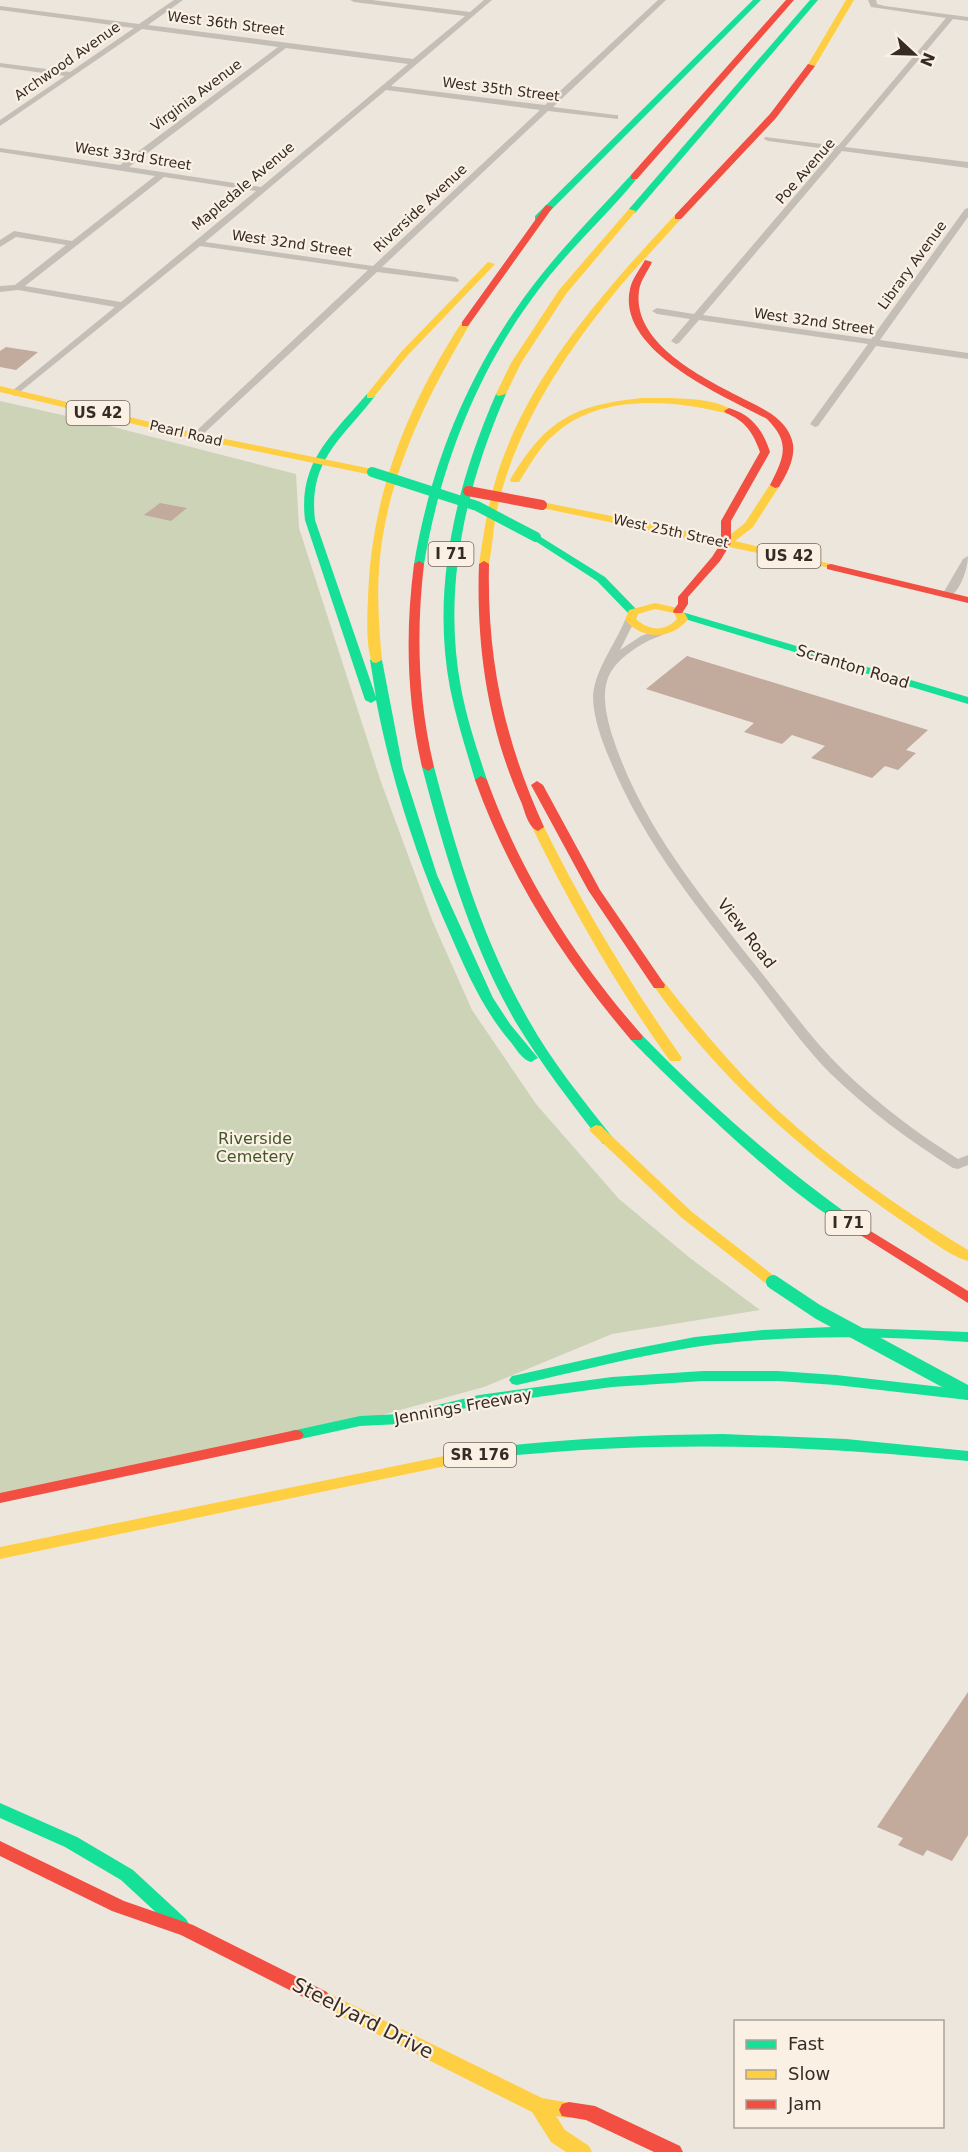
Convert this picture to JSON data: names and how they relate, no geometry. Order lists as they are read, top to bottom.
{
  "streets": {
    "main road": [
      "US 42",
      "Pearl Road",
      "West 25th Street",
      "I 71",
      "Scranton Road",
      "Jennings Freeway",
      "SR 176",
      "Steelyard Drive"
    ],
    "street": [
      "West 36th Street",
      "Archwood Avenue",
      "West 35th Street",
      "Virginia Avenue",
      "West 33rd Street",
      "Poe Avenue",
      "Mapledale Avenue",
      "Riverside Avenue",
      "West 32nd Street",
      "Library Avenue",
      "View Road"
    ]
  },
  "crossings": [
    ["West 36th Street", "Archwood Avenue"],
    ["West 36th Street", "Virginia Avenue"],
    ["West 36th Street", "Mapledale Avenue"],
    ["West 35th Street", "Mapledale Avenue"],
    ["West 35th Street", "Riverside Avenue"],
    ["Virginia Avenue", "West 33rd Street"],
    ["West 33rd Street", "Mapledale Avenue"],
    ["Poe Avenue", "West 32nd Street"],
    ["Mapledale Avenue", "West 32nd Street"],
    ["Mapledale Avenue", "Pearl Road"],
    ["Riverside Avenue", "West 32nd Street"],
    ["Riverside Avenue", "Pearl Road"],
    ["West 32nd Street", "Library Avenue"],
    ["Pearl Road", "West 25th Street"],
    ["I 71", "Jennings Freeway"],
    ["Scranton Road", "View Road"]
  ],
  "parks": ["Riverside Cemetery"],
  "legend": ["Fast", "Slow", "Jam"],
  "north": "right"
}
